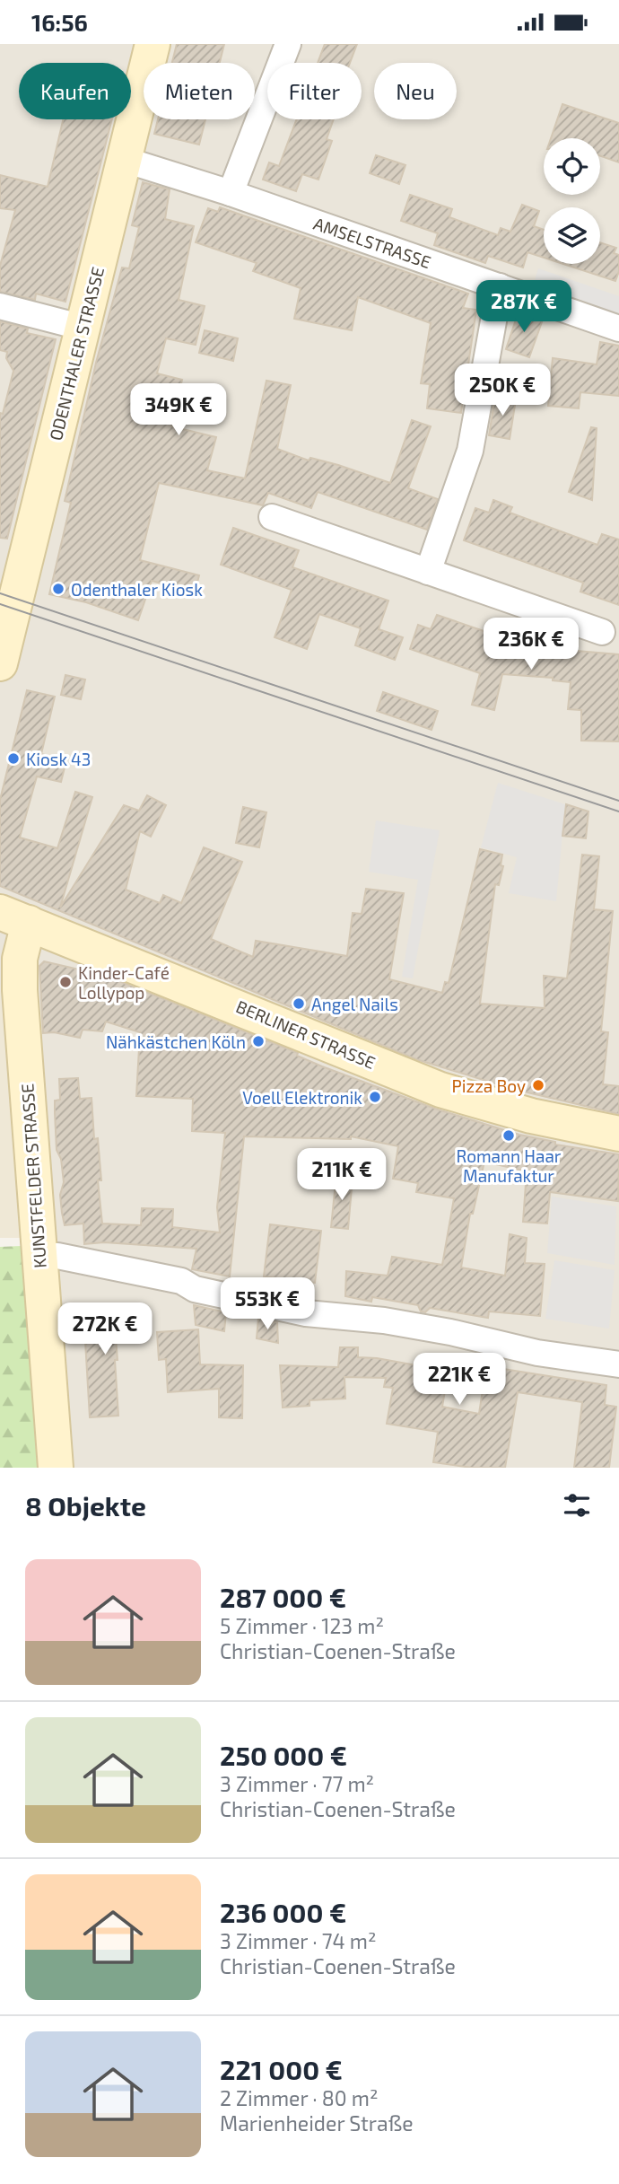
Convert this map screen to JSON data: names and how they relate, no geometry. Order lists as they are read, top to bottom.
{
  "streets": {
    "main road": ["ODENTHALER STRASSE", "BERLINER STRASSE", "KUNSTFELDER STRASSE"],
    "street": ["AMSELSTRASSE"]
  },
  "crossings": [
    ["AMSELSTRASSE", "ODENTHALER STRASSE"],
    ["BERLINER STRASSE", "KUNSTFELDER STRASSE"]
  ],
  "places": [
    "Odenthaler Kiosk",
    "Kiosk 43",
    "Kinder-Café Lollypop",
    "Angel Nails",
    "Nähkästchen Köln",
    "Pizza Boy",
    "Voell Elektronik",
    "Romann Haar Manufaktur"
  ],
  "page": {
    "status": "16:56",
    "chip": [
      "Kaufen",
      "Mieten",
      "Filter",
      "Neu"
    ],
    "price": [
      "287K €",
      "250K €",
      "349K €",
      "236K €",
      "211K €",
      "553K €",
      "272K €",
      "221K €"
    ],
    "heading": "8 Objekte",
    "list": [
      {
        "name": "287 000 €",
        "note": "5 Zimmer · 123 m² · Christian-Coenen-Straße"
      },
      {
        "name": "250 000 €",
        "note": "3 Zimmer · 77 m² · Christian-Coenen-Straße"
      },
      {
        "name": "236 000 €",
        "note": "3 Zimmer · 74 m² · Christian-Coenen-Straße"
      },
      {
        "name": "221 000 €",
        "note": "2 Zimmer · 80 m² · Marienheider Straße"
      }
    ]
  }
}
